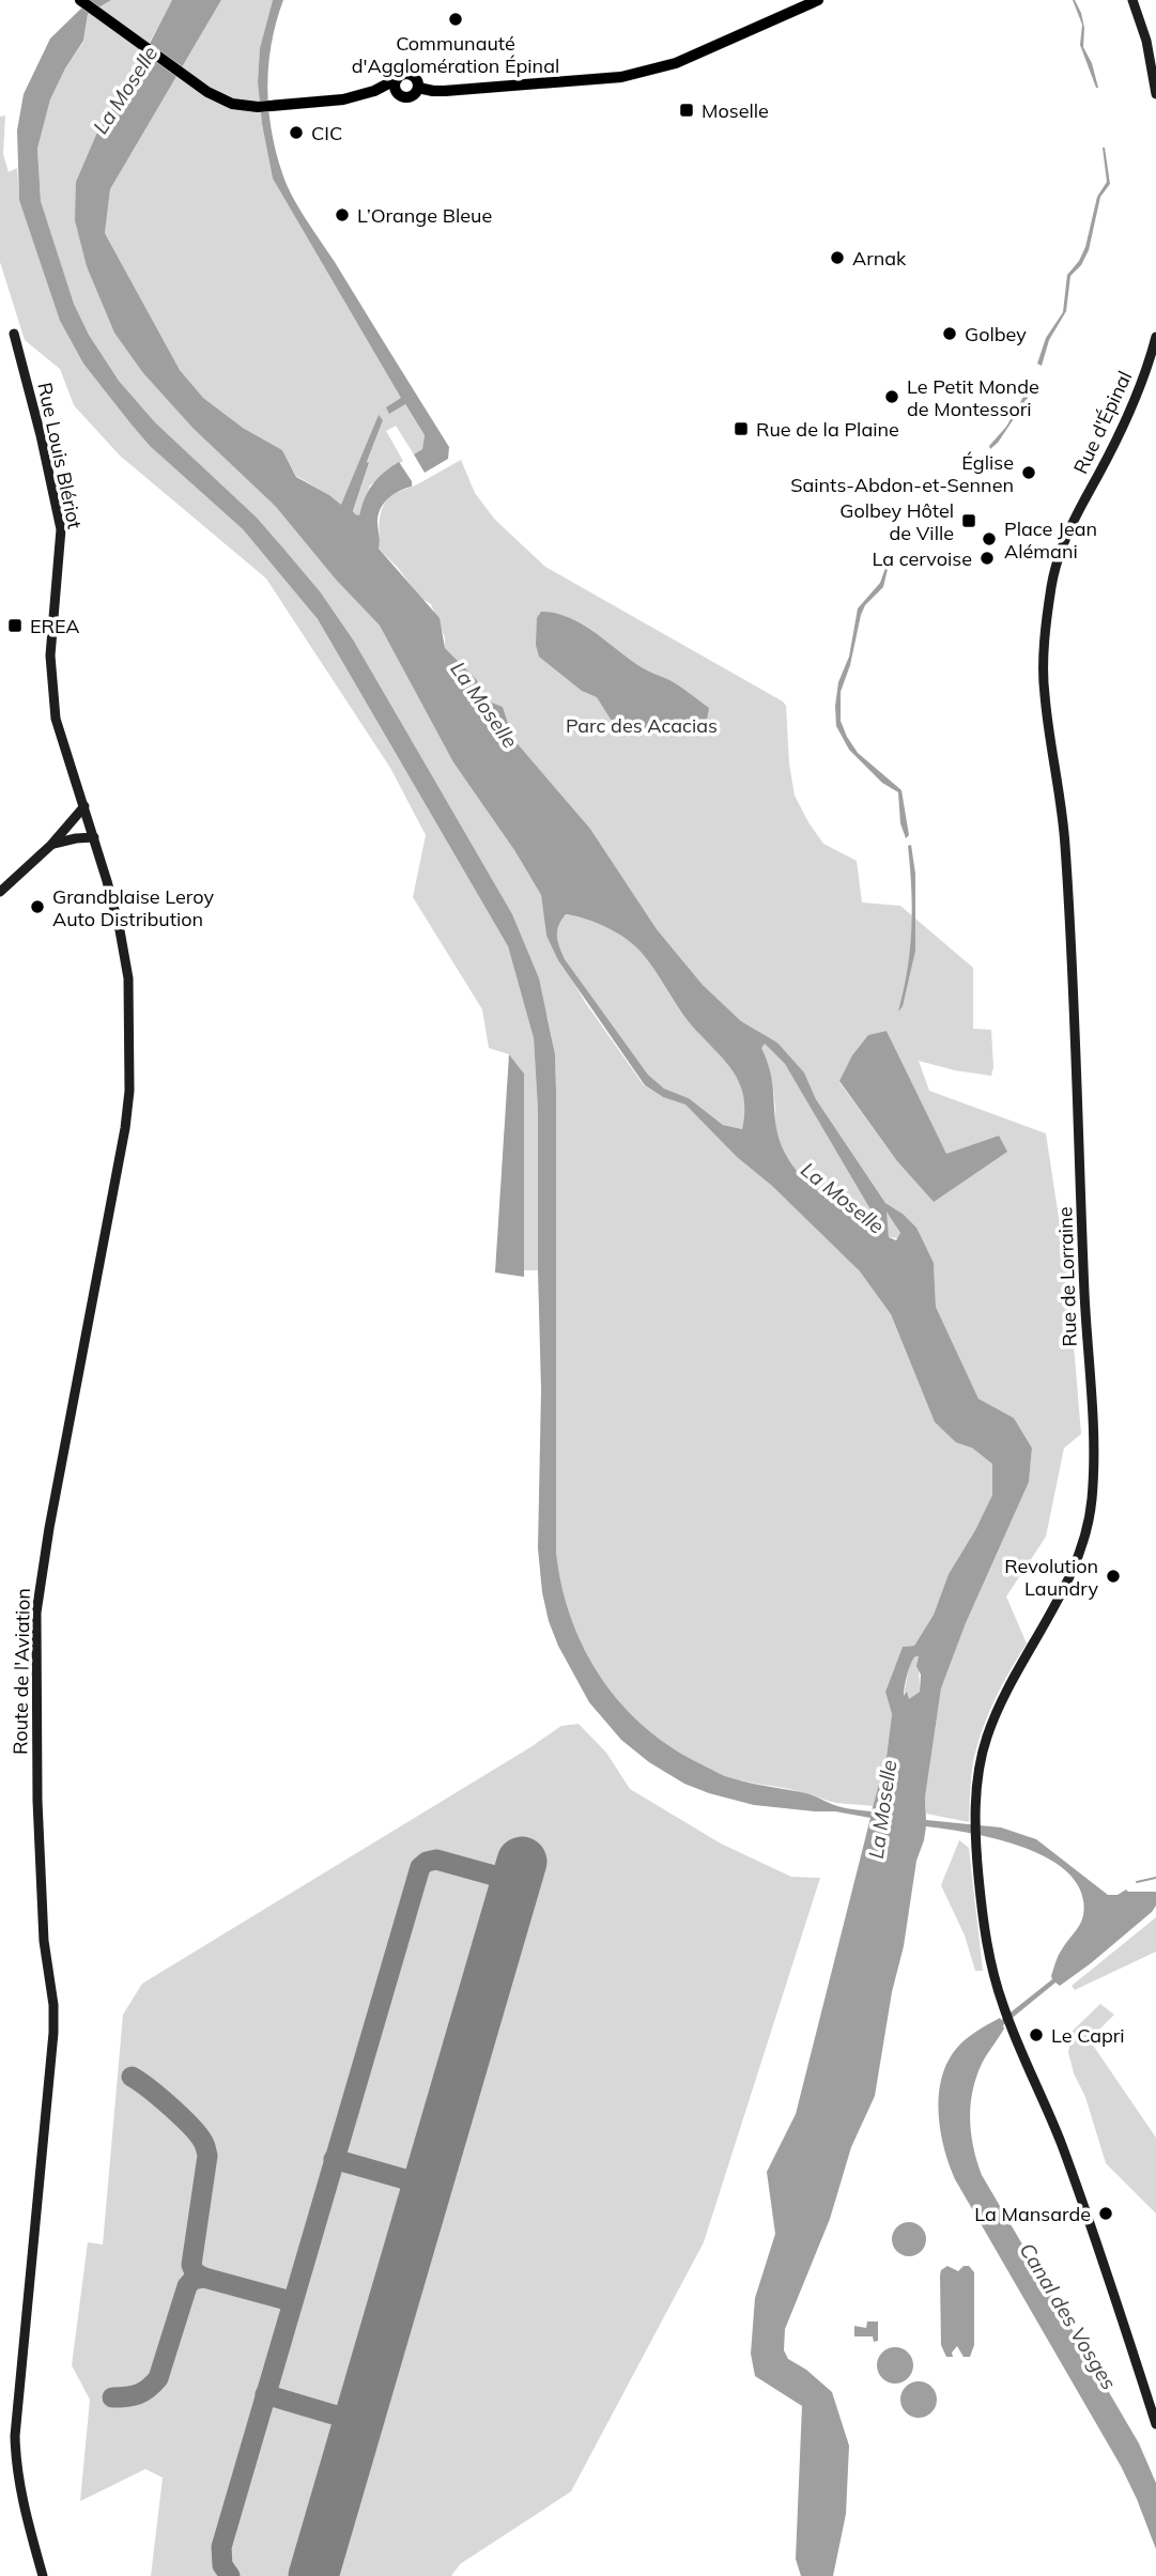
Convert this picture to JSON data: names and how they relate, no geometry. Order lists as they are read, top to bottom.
{
  "streets": {
    "street": [
      "Rue d'Épinal",
      "Rue Louis Blériot",
      "Rue de Lorraine",
      "Route de l'Aviation"
    ]
  },
  "crossings": [
    ["Rue d'Épinal", "Rue de Lorraine"],
    ["Rue Louis Blériot", "Route de l'Aviation"]
  ],
  "water": ["La Moselle", "Canal des Vosges"],
  "parks": ["Parc des Acacias"],
  "places": {
    "other": [
      "Communauté d'Agglomération Épinal",
      "CIC",
      "L’Orange Bleue",
      "Arnak",
      "Golbey",
      "Le Petit Monde de Montessori",
      "Église Saints-Abdon-et-Sennen",
      "Place Jean Alémani",
      "La cervoise",
      "Grandblaise Leroy Auto Distribution",
      "Revolution Laundry",
      "Le Capri",
      "La Mansarde"
    ],
    "transit": [
      "Moselle",
      "Rue de la Plaine",
      "Golbey Hôtel de Ville",
      "EREA"
    ]
  }
}
